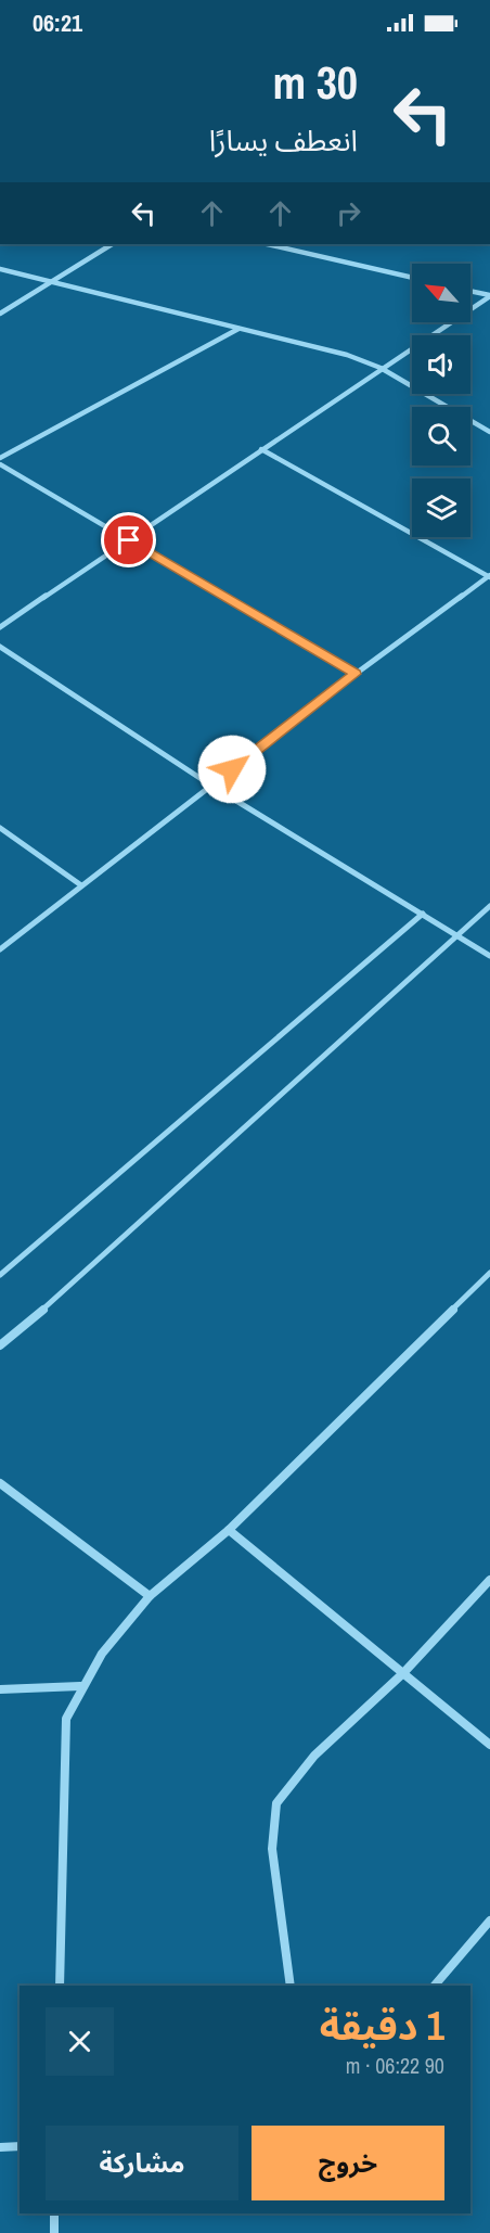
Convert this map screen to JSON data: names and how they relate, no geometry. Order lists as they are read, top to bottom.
{
  "north": "top left",
  "page": {
    "status": "06:21",
    "turn": ["30 m", "انعطف يسارًا"],
    "heading": ["1 دقيقة", "90 m · 06:22"],
    "buttons": ["خروج", "مشاركة"]
  }
}
